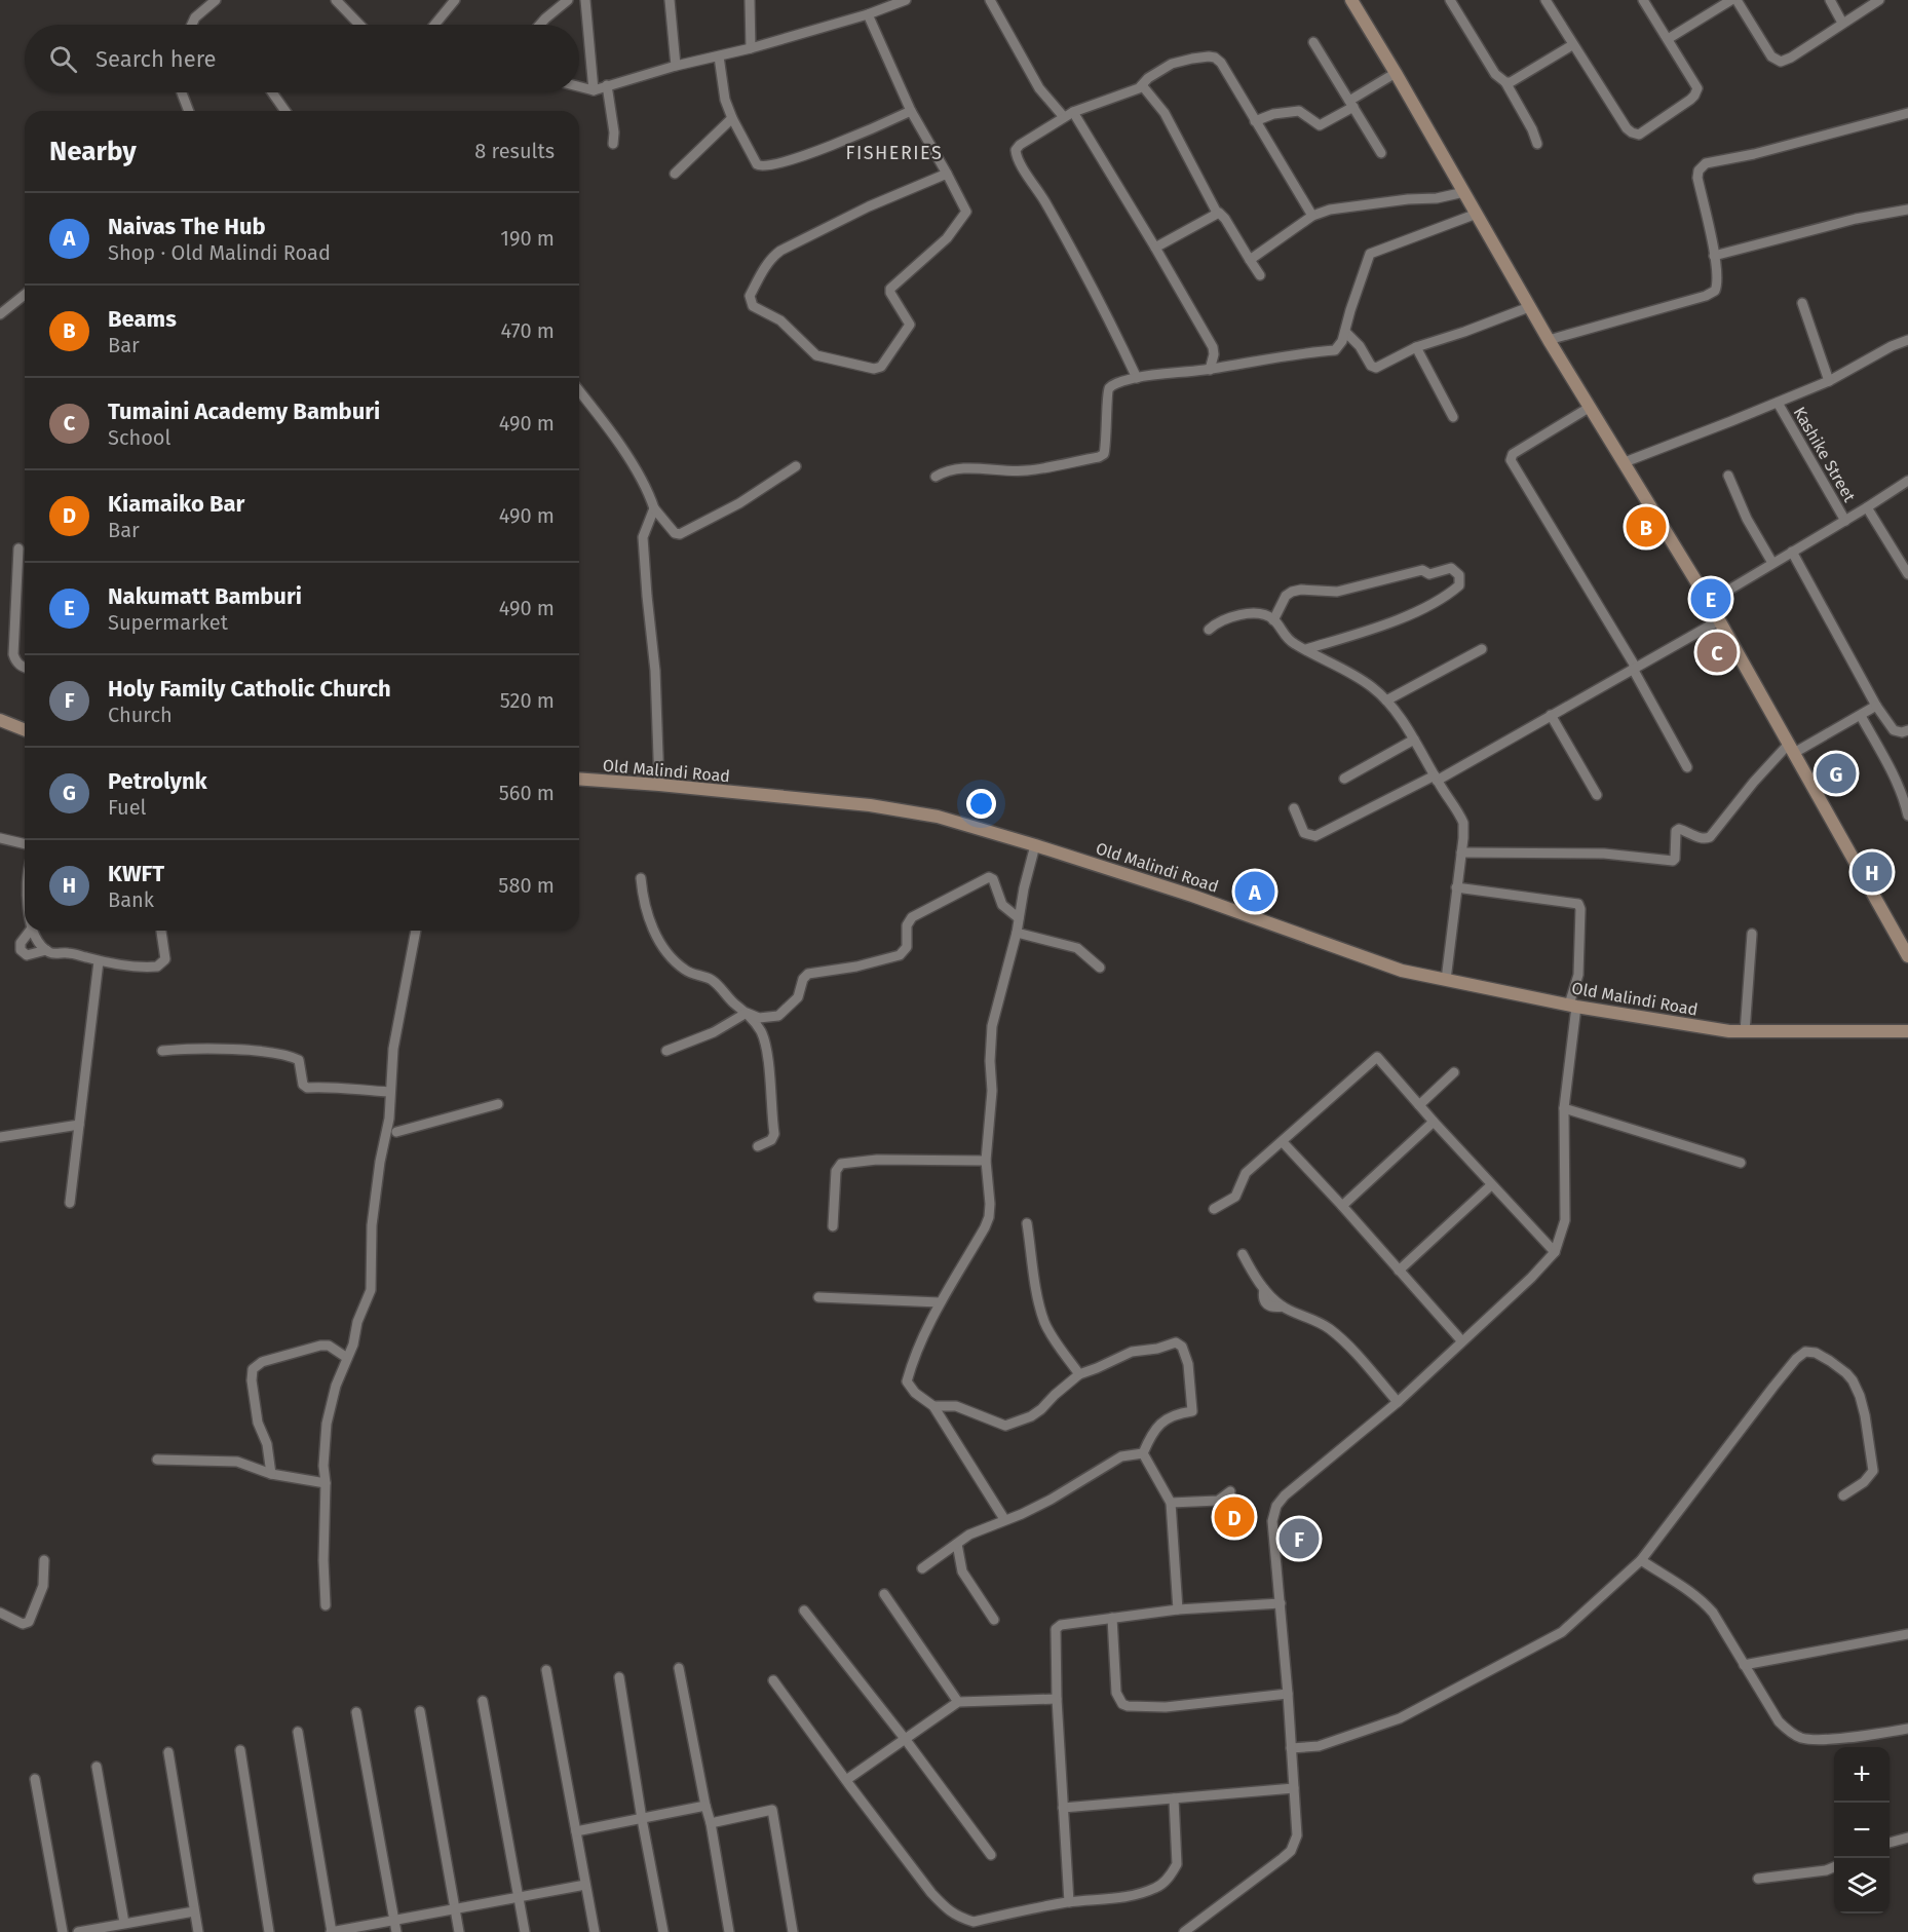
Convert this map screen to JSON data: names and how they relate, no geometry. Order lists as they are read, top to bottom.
{
  "streets": {
    "main road": ["Old Malindi Road"],
    "street": ["Kashike Street"]
  },
  "districts": ["FISHERIES"],
  "page": {
    "search": "Search here",
    "heading": ["Nearby", "8 results"],
    "list": [
      {
        "mark": "A",
        "name": "Naivas The Hub",
        "note": "Shop · Old Malindi Road",
        "value": "190 m"
      },
      {
        "mark": "B",
        "name": "Beams",
        "note": "Bar",
        "value": "470 m"
      },
      {
        "mark": "C",
        "name": "Tumaini Academy Bamburi",
        "note": "School",
        "value": "490 m"
      },
      {
        "mark": "D",
        "name": "Kiamaiko Bar",
        "note": "Bar",
        "value": "490 m"
      },
      {
        "mark": "E",
        "name": "Nakumatt Bamburi",
        "note": "Supermarket",
        "value": "490 m"
      },
      {
        "mark": "F",
        "name": "Holy Family Catholic Church",
        "note": "Church",
        "value": "520 m"
      },
      {
        "mark": "G",
        "name": "Petrolynk",
        "note": "Fuel",
        "value": "560 m"
      },
      {
        "mark": "H",
        "name": "KWFT",
        "note": "Bank",
        "value": "580 m"
      }
    ],
    "pins": [
      "B",
      "E",
      "C",
      "G",
      "H",
      "A",
      "D",
      "F"
    ],
    "map_buttons": ["+", "−"]
  }
}
